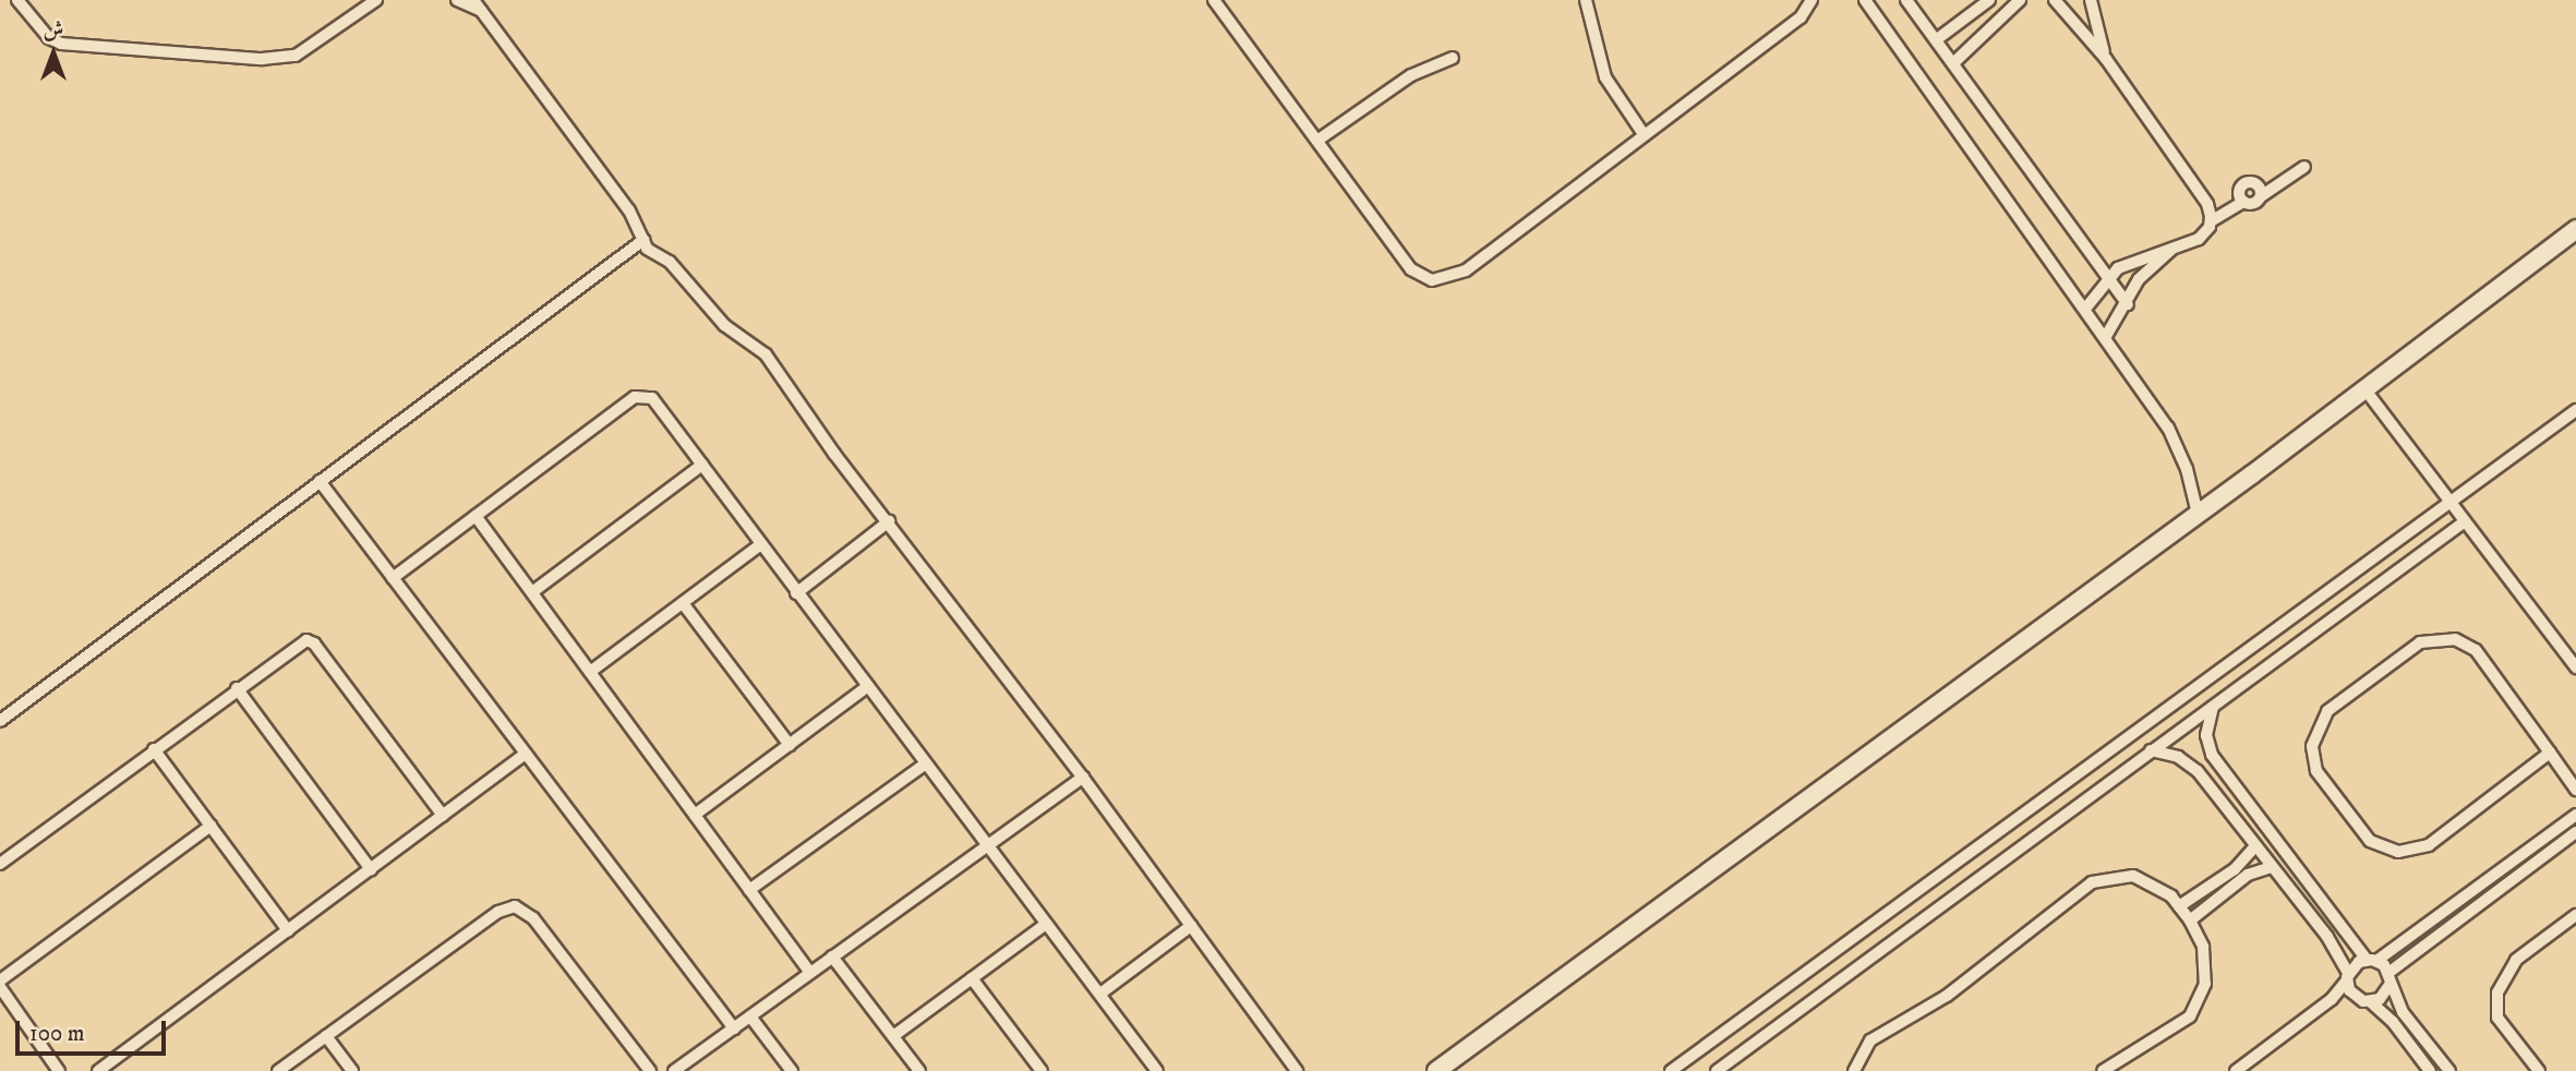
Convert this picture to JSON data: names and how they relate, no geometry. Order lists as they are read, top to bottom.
{
  "scale_bar": "100 m",
  "north": "top"
}
